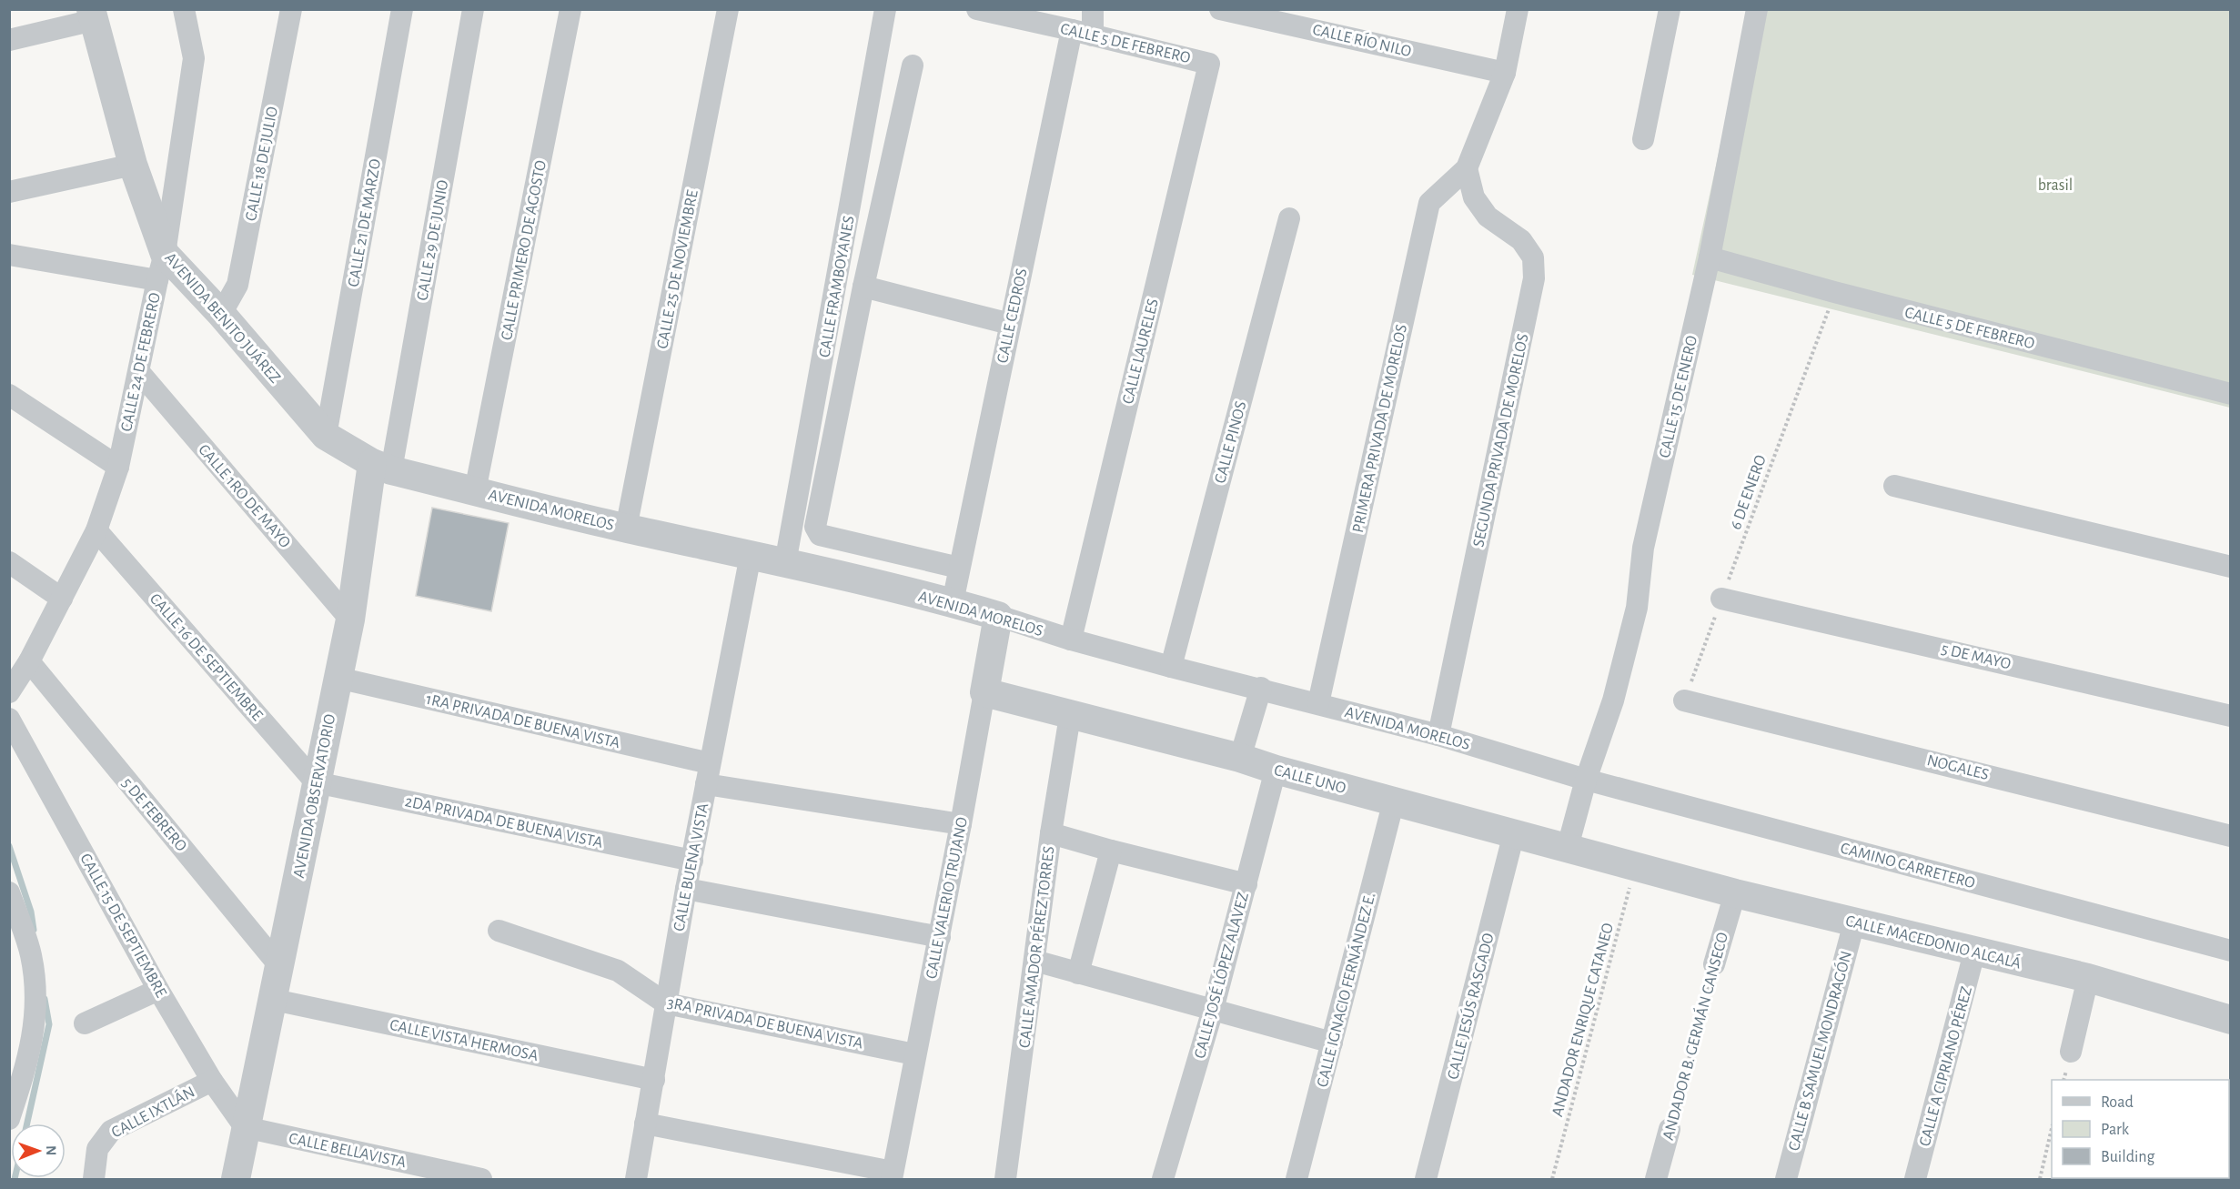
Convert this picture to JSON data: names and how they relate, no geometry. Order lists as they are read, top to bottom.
{
  "streets": {
    "street": [
      "CALLE RÍO NILO",
      "CALLE 5 DE FEBRERO",
      "CALLE 18 DE JULIO",
      "CALLE 21 DE MARZO",
      "CALLE 29 DE JUNIO",
      "CALLE PRIMERO DE AGOSTO",
      "CALLE 25 DE NOVIEMBRE",
      "CALLE FRAMBOYANES",
      "CALLE CEDROS",
      "AVENIDA BENITO JUÁREZ",
      "CALLE LAURELES",
      "CALLE 24 DE FEBRERO",
      "CALLE 15 DE ENERO",
      "PRIMERA PRIVADA DE MORELOS",
      "SEGUNDA PRIVADA DE MORELOS",
      "CALLE PINOS",
      "CALLE 1RO DE MAYO",
      "AVENIDA MORELOS",
      "5 DE MAYO",
      "CALLE 16 DE SEPTIEMBRE",
      "1RA PRIVADA DE BUENA VISTA",
      "NOGALES",
      "CALLE UNO",
      "AVENIDA OBSERVATORIO",
      "5 DE FEBRERO",
      "2DA PRIVADA DE BUENA VISTA",
      "CAMINO CARRETERO",
      "CALLE BUENA VISTA",
      "CALLE VALERIO TRUJANO",
      "CALLE 15 DE SEPTIEMBRE",
      "CALLE MACEDONIO ALCALÁ",
      "CALLE AMADOR PÉREZ TORRES",
      "CALLE JOSÉ LÓPEZ ALAVEZ",
      "CALLE IGNACIO FERNÁNDEZ E.",
      "CALLE JESÚS RASGADO",
      "3RA PRIVADA DE BUENA VISTA",
      "ANDADOR B. GERMÁN CANSECO",
      "CALLE VISTA HERMOSA",
      "CALLE B SAMUEL MONDRAGÓN",
      "CALLE A CIPRIANO PÉREZ",
      "CALLE IXTLÁN",
      "CALLE BELLAVISTA"
    ],
    "path": ["6 DE ENERO", "ANDADOR ENRIQUE CATANEO"]
  },
  "crossings": [
    ["CALLE 5 DE FEBRERO", "CALLE CEDROS"],
    ["CALLE 5 DE FEBRERO", "CALLE LAURELES"],
    ["CALLE 5 DE FEBRERO", "CALLE 15 DE ENERO"],
    ["CALLE 5 DE FEBRERO", "6 DE ENERO"],
    ["CALLE 18 DE JULIO", "AVENIDA BENITO JUÁREZ"],
    ["CALLE 21 DE MARZO", "AVENIDA BENITO JUÁREZ"],
    ["CALLE 29 DE JUNIO", "AVENIDA BENITO JUÁREZ"],
    ["CALLE 29 DE JUNIO", "AVENIDA MORELOS"],
    ["CALLE 29 DE JUNIO", "AVENIDA OBSERVATORIO"],
    ["CALLE PRIMERO DE AGOSTO", "AVENIDA MORELOS"],
    ["CALLE 25 DE NOVIEMBRE", "AVENIDA MORELOS"],
    ["CALLE FRAMBOYANES", "AVENIDA MORELOS"],
    ["CALLE CEDROS", "AVENIDA MORELOS"],
    ["AVENIDA BENITO JUÁREZ", "CALLE 24 DE FEBRERO"],
    ["AVENIDA BENITO JUÁREZ", "AVENIDA MORELOS"],
    ["AVENIDA BENITO JUÁREZ", "AVENIDA OBSERVATORIO"],
    ["CALLE LAURELES", "AVENIDA MORELOS"],
    ["CALLE 24 DE FEBRERO", "CALLE 1RO DE MAYO"],
    ["CALLE 24 DE FEBRERO", "CALLE 16 DE SEPTIEMBRE"],
    ["CALLE 24 DE FEBRERO", "5 DE FEBRERO"],
    ["CALLE 15 DE ENERO", "AVENIDA MORELOS"],
    ["CALLE 15 DE ENERO", "CALLE UNO"],
    ["CALLE 15 DE ENERO", "CAMINO CARRETERO"],
    ["PRIMERA PRIVADA DE MORELOS", "SEGUNDA PRIVADA DE MORELOS"],
    ["PRIMERA PRIVADA DE MORELOS", "AVENIDA MORELOS"],
    ["SEGUNDA PRIVADA DE MORELOS", "AVENIDA MORELOS"],
    ["CALLE PINOS", "AVENIDA MORELOS"],
    ["6 DE ENERO", "5 DE MAYO"],
    ["6 DE ENERO", "NOGALES"],
    ["CALLE 1RO DE MAYO", "AVENIDA OBSERVATORIO"],
    ["AVENIDA MORELOS", "AVENIDA OBSERVATORIO"],
    ["AVENIDA MORELOS", "CAMINO CARRETERO"],
    ["AVENIDA MORELOS", "CALLE BUENA VISTA"],
    ["AVENIDA MORELOS", "CALLE VALERIO TRUJANO"],
    ["CALLE 16 DE SEPTIEMBRE", "AVENIDA OBSERVATORIO"],
    ["CALLE 16 DE SEPTIEMBRE", "2DA PRIVADA DE BUENA VISTA"],
    ["1RA PRIVADA DE BUENA VISTA", "AVENIDA OBSERVATORIO"],
    ["1RA PRIVADA DE BUENA VISTA", "CALLE BUENA VISTA"],
    ["1RA PRIVADA DE BUENA VISTA", "CALLE VALERIO TRUJANO"],
    ["CALLE UNO", "CALLE VALERIO TRUJANO"],
    ["CALLE UNO", "CALLE MACEDONIO ALCALÁ"],
    ["CALLE UNO", "CALLE AMADOR PÉREZ TORRES"],
    ["CALLE UNO", "CALLE JOSÉ LÓPEZ ALAVEZ"],
    ["CALLE UNO", "CALLE IGNACIO FERNÁNDEZ E."],
    ["CALLE UNO", "CALLE JESÚS RASGADO"],
    ["CALLE UNO", "ANDADOR ENRIQUE CATANEO"],
    ["AVENIDA OBSERVATORIO", "5 DE FEBRERO"],
    ["AVENIDA OBSERVATORIO", "2DA PRIVADA DE BUENA VISTA"],
    ["AVENIDA OBSERVATORIO", "CALLE 15 DE SEPTIEMBRE"],
    ["AVENIDA OBSERVATORIO", "CALLE VISTA HERMOSA"],
    ["AVENIDA OBSERVATORIO", "CALLE BELLAVISTA"],
    ["2DA PRIVADA DE BUENA VISTA", "CALLE BUENA VISTA"],
    ["CALLE BUENA VISTA", "3RA PRIVADA DE BUENA VISTA"],
    ["CALLE BUENA VISTA", "CALLE VISTA HERMOSA"],
    ["CALLE VALERIO TRUJANO", "3RA PRIVADA DE BUENA VISTA"],
    ["CALLE 15 DE SEPTIEMBRE", "CALLE IXTLÁN"],
    ["CALLE 15 DE SEPTIEMBRE", "CALLE BELLAVISTA"],
    ["CALLE MACEDONIO ALCALÁ", "ANDADOR ENRIQUE CATANEO"],
    ["CALLE MACEDONIO ALCALÁ", "ANDADOR B. GERMÁN CANSECO"],
    ["CALLE MACEDONIO ALCALÁ", "CALLE B SAMUEL MONDRAGÓN"],
    ["CALLE MACEDONIO ALCALÁ", "CALLE A CIPRIANO PÉREZ"]
  ],
  "parks": ["brasil"],
  "legend": ["Road", "Park", "Building"],
  "north": "right"
}
